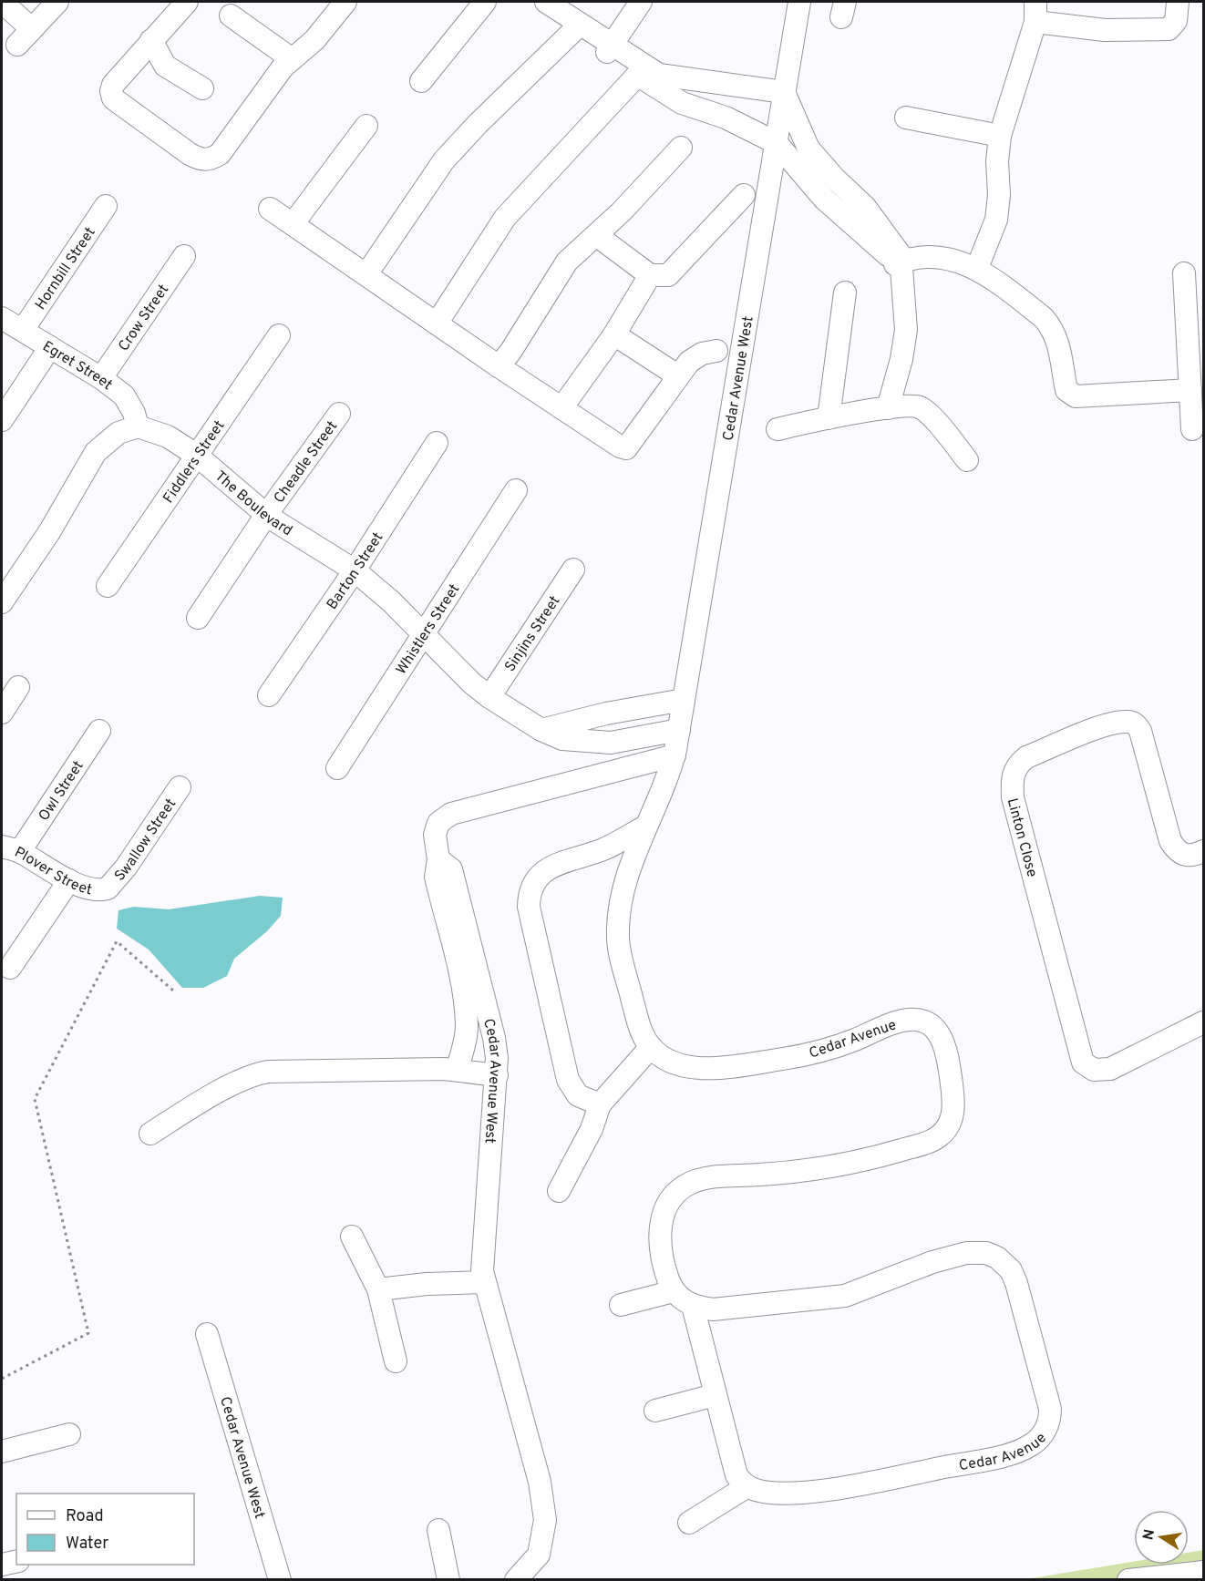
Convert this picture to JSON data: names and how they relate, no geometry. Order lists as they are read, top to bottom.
{
  "streets": {
    "street": [
      "Hornbill Street",
      "Crow Street",
      "Egret Street",
      "Cedar Avenue West",
      "Fiddlers Street",
      "Cheadle Street",
      "The Boulevard",
      "Barton Street",
      "Whistlers Street",
      "Sinjins Street",
      "Owl Street",
      "Linton Close",
      "Swallow Street",
      "Plover Street",
      "Cedar Avenue"
    ]
  },
  "crossings": [
    ["Hornbill Street", "Egret Street"],
    ["Crow Street", "Egret Street"],
    ["Egret Street", "The Boulevard"],
    ["Cedar Avenue West", "The Boulevard"],
    ["Fiddlers Street", "The Boulevard"],
    ["Cheadle Street", "The Boulevard"],
    ["The Boulevard", "Barton Street"],
    ["The Boulevard", "Whistlers Street"],
    ["The Boulevard", "Sinjins Street"],
    ["Owl Street", "Plover Street"],
    ["Swallow Street", "Plover Street"]
  ],
  "legend": ["Road", "Water"],
  "north": "left"
}
